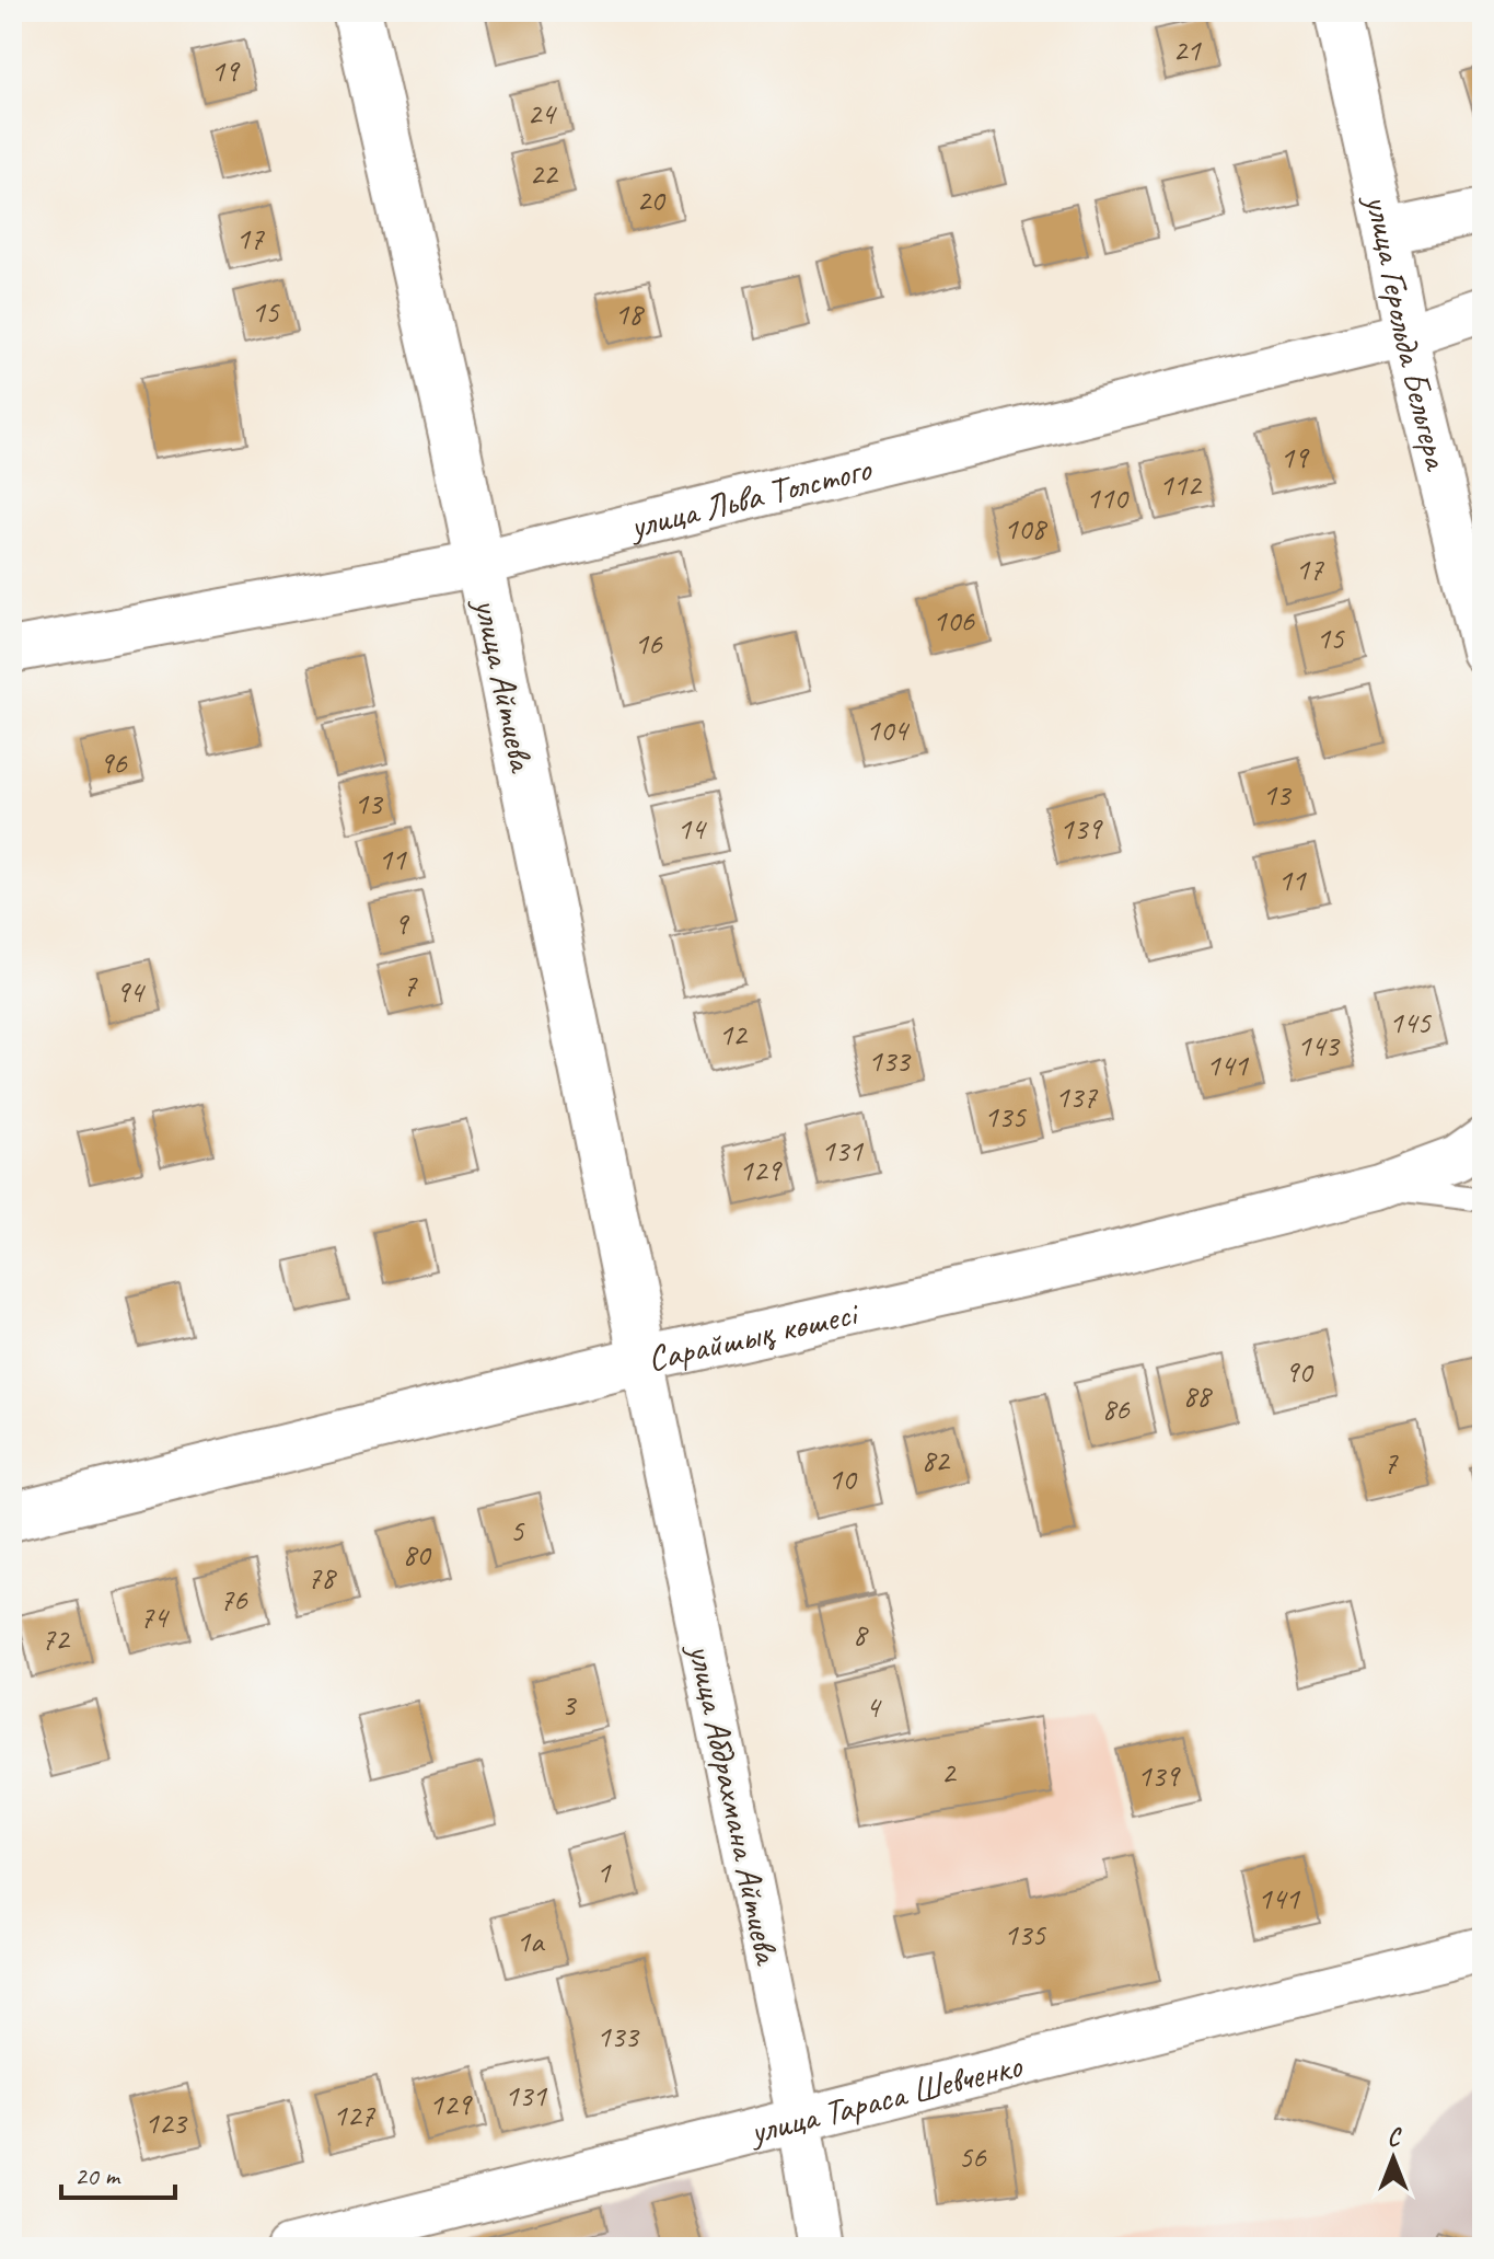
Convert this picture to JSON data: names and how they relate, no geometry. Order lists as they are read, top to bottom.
{
  "streets": {
    "street": [
      "улица Герольда Бельгера",
      "улица Льва Толстого",
      "улица Айтиева",
      "Сарайшық көшесі",
      "улица Абдрахмана Айтиева",
      "улица Тараса Шевченко"
    ]
  },
  "crossings": [
    ["улица Герольда Бельгера", "улица Льва Толстого"],
    ["улица Льва Толстого", "улица Айтиева"],
    ["улица Айтиева", "Сарайшық көшесі"],
    ["улица Айтиева", "улица Абдрахмана Айтиева"],
    ["Сарайшық көшесі", "улица Абдрахмана Айтиева"],
    ["улица Абдрахмана Айтиева", "улица Тараса Шевченко"]
  ],
  "house_numbers": [
    "21",
    "19",
    "24",
    "22",
    "20",
    "17",
    "15",
    "18",
    "19",
    "112",
    "110",
    "108",
    "17",
    "106",
    "15",
    "16",
    "104",
    "96",
    "13",
    "13",
    "14",
    "139",
    "11",
    "11",
    "9",
    "7",
    "94",
    "145",
    "12",
    "143",
    "133",
    "141",
    "137",
    "135",
    "131",
    "129",
    "90",
    "88",
    "86",
    "82",
    "7",
    "10",
    "5",
    "80",
    "78",
    "76",
    "74",
    "8",
    "72",
    "3",
    "4",
    "2",
    "139",
    "1",
    "141",
    "135",
    "1а",
    "133",
    "131",
    "129",
    "127",
    "123",
    "56"
  ],
  "scale_bar": "20 m",
  "north": "top"
}
